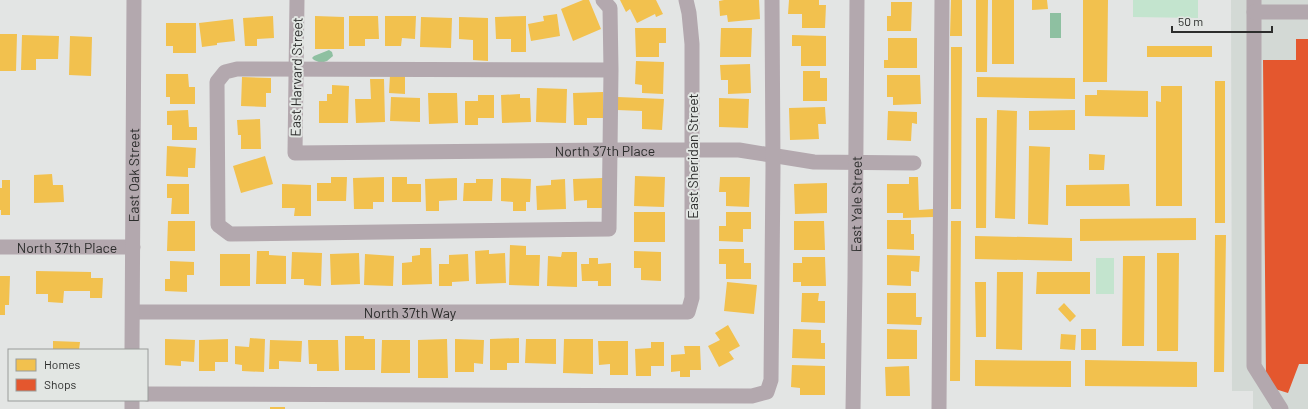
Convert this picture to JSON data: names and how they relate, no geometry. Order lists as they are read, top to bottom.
{
  "streets": {
    "street": [
      "East Harvard Street",
      "North 37th Place",
      "East Sheridan Street",
      "East Oak Street",
      "East Yale Street",
      "North 37th Way"
    ]
  },
  "crossings": [
    ["East Harvard Street", "North 37th Place"],
    ["North 37th Place", "East Sheridan Street"],
    ["North 37th Place", "East Oak Street"],
    ["North 37th Place", "East Yale Street"],
    ["East Sheridan Street", "North 37th Way"],
    ["East Oak Street", "North 37th Way"]
  ],
  "legend": ["Homes", "Shops"],
  "scale_bar": "50 m"
}
